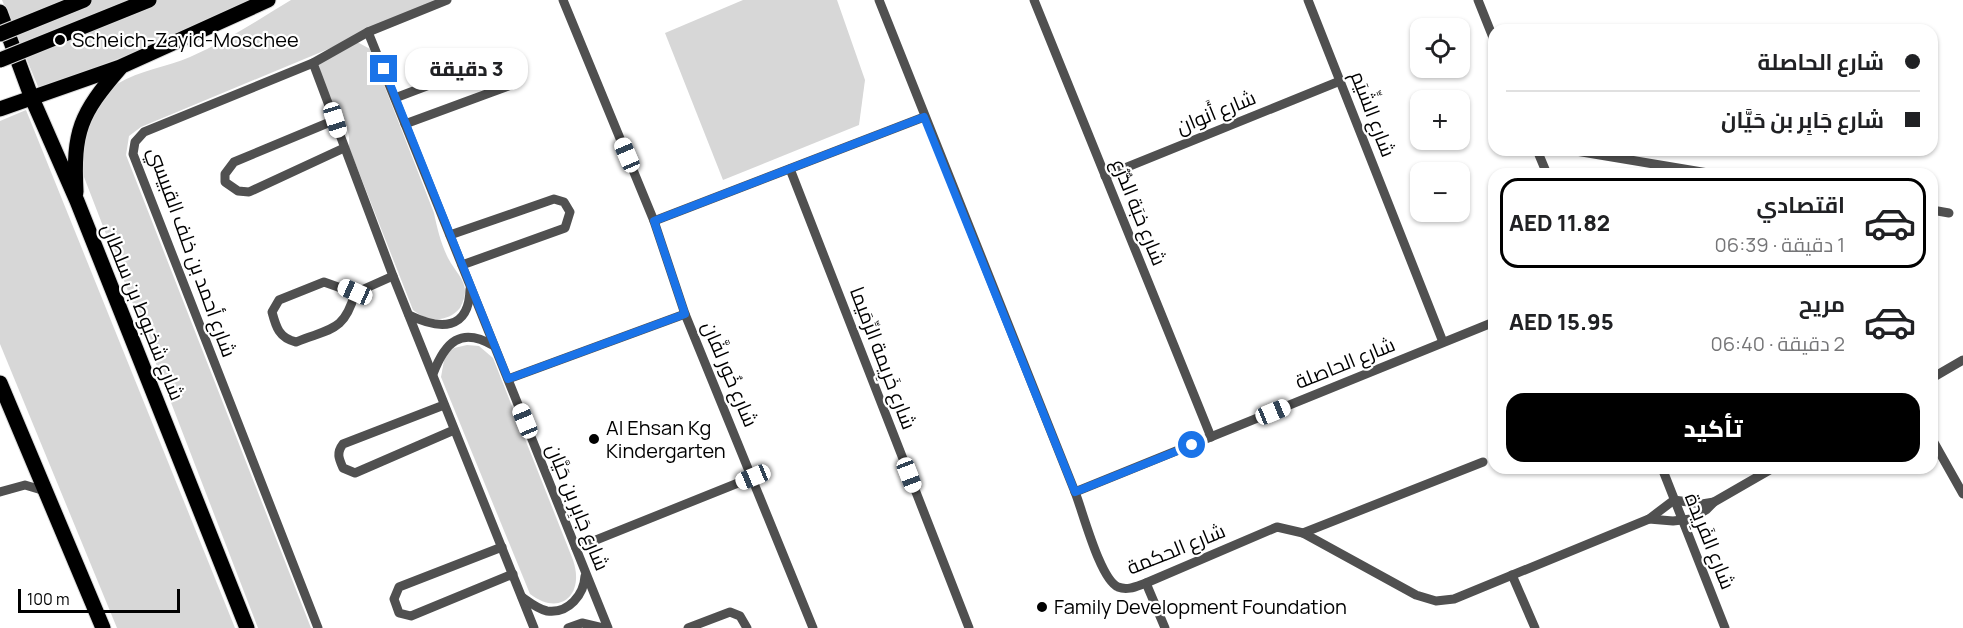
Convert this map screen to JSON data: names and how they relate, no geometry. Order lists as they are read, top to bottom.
{
  "streets": {
    "main road": ["شارع شخبوط بن سلطان"],
    "street": [
      "شارع أَنوان",
      "شارع الشِّيَم",
      "شارع خبَة الدُّرُع",
      "شارع أحمد بن خلف القبيسي",
      "شارع خَرِيمة الرِّمَيما",
      "شارع الحاصلة",
      "شارع خُور لفَّان",
      "شارع جَابِر بن حَيَّان",
      "شارع الفَرِيدة",
      "شارع الحكمة"
    ]
  },
  "crossings": [
    ["شارع أَنوان", "شارع الشِّيَم"],
    ["شارع أَنوان", "شارع خبَة الدُّرُع"],
    ["شارع الشِّيَم", "شارع الحاصلة"],
    ["شارع خبَة الدُّرُع", "شارع الحاصلة"],
    ["شارع أحمد بن خلف القبيسي", "شارع جَابِر بن حَيَّان"],
    ["شارع الحاصلة", "شارع الحكمة"],
    ["شارع الفَرِيدة", "شارع الحكمة"]
  ],
  "places": ["Scheich-Zayid-Moschee", "Al Ehsan Kg Kindergarten", "Family Development Foundation"],
  "scale_bar": "100 m",
  "page": {
    "map_buttons": ["+", "−"],
    "banner": ["شارع الحاصلة", "شارع جَابِر بن حَيَّان"],
    "bubble": "3 دقيقة",
    "list": [
      {
        "name": "اقتصادي",
        "note": "1 دقيقة · 06:39",
        "value": "AED 11.82"
      },
      {
        "name": "مريح",
        "note": "2 دقيقة · 06:40",
        "value": "AED 15.95"
      }
    ],
    "buttons": "تأكيد",
    "scale": "100 m"
  }
}
